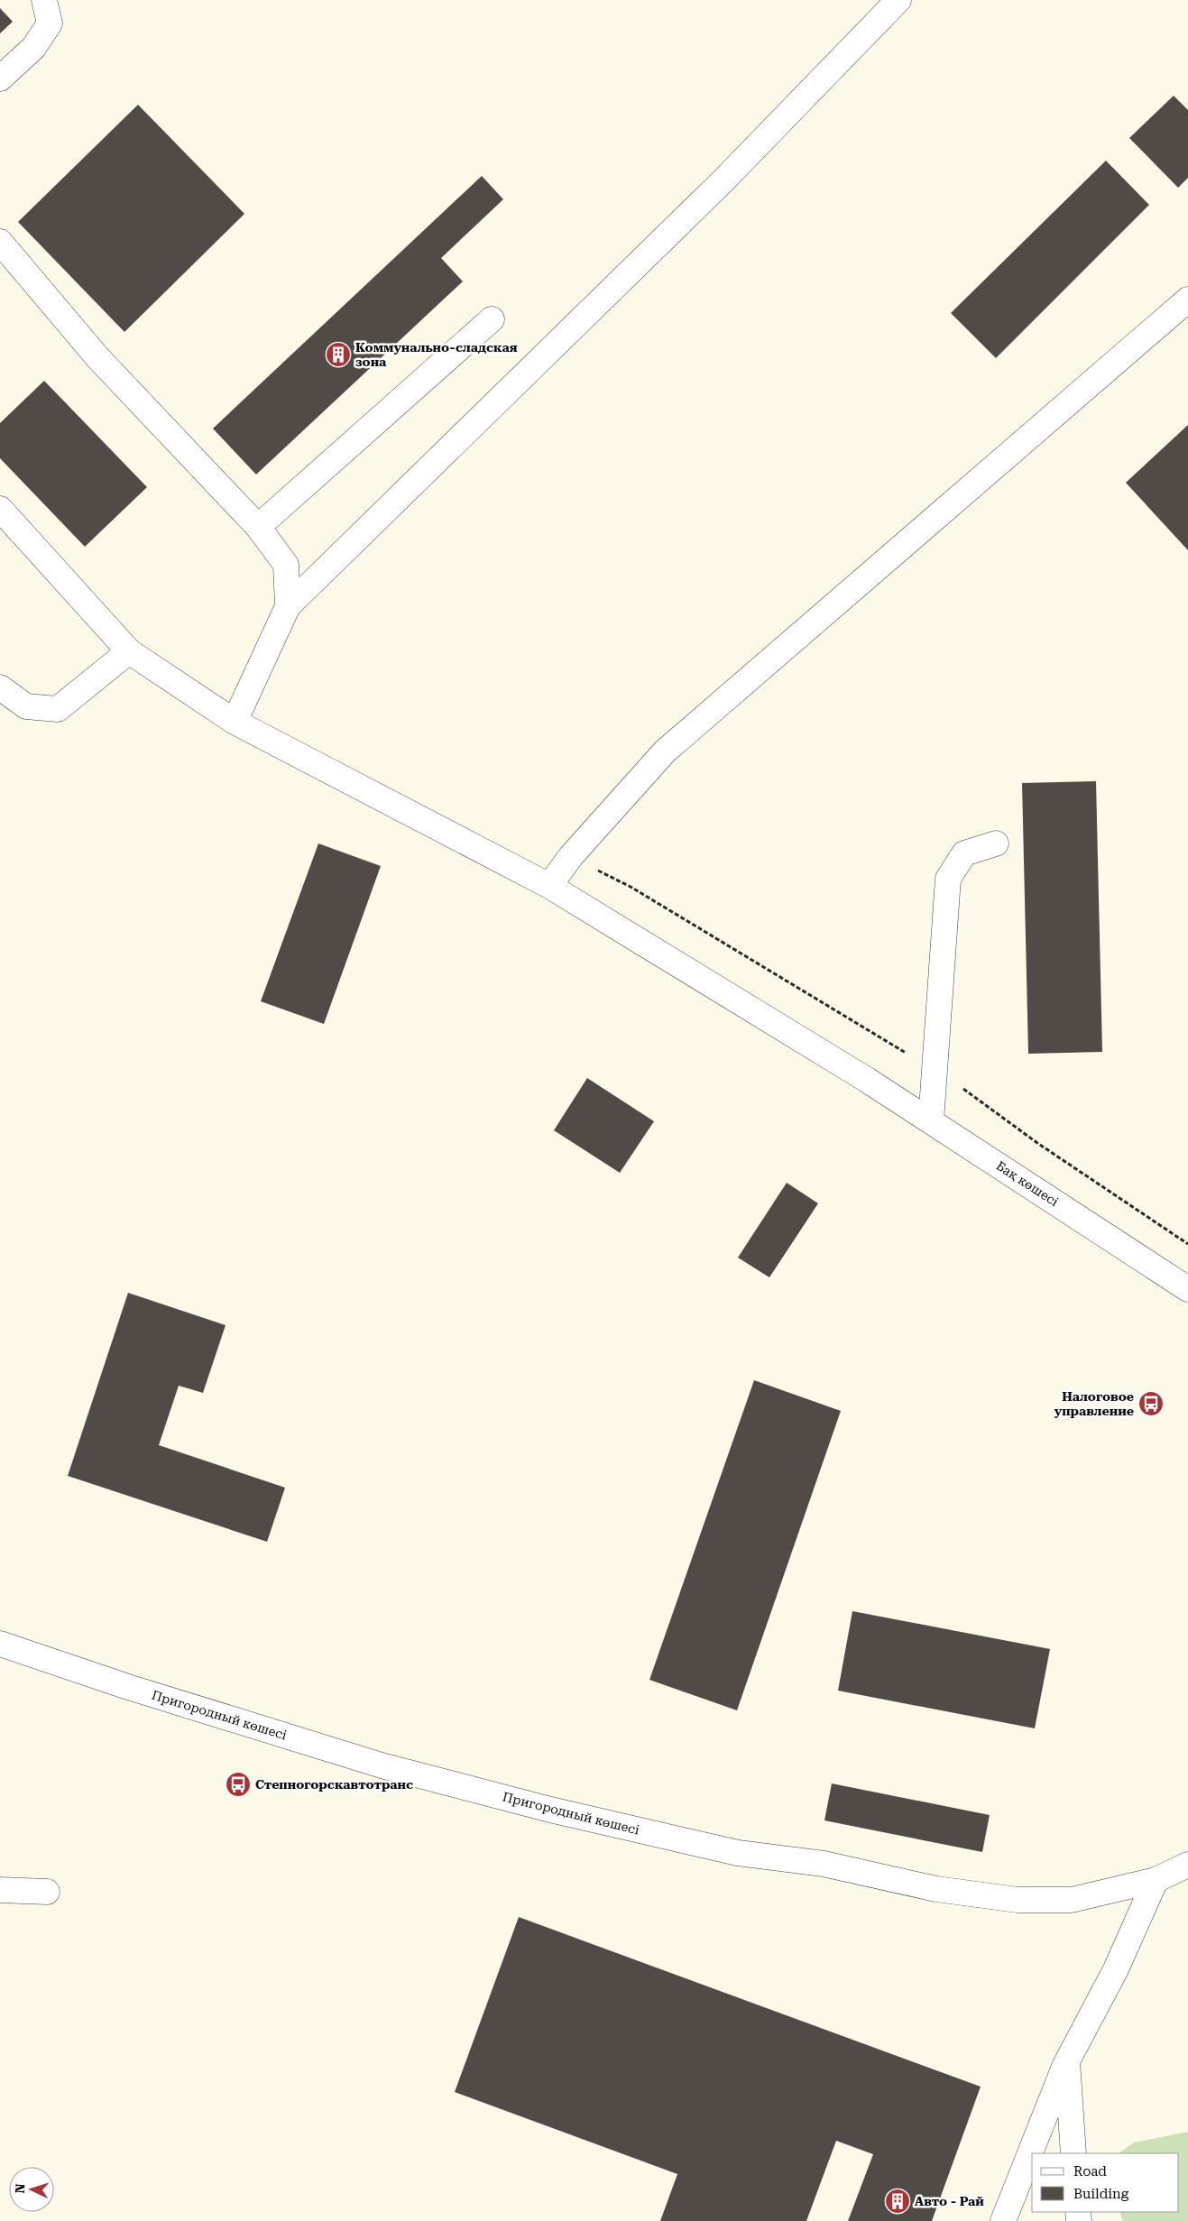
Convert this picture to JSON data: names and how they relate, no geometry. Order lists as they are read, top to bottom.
{
  "streets": {
    "street": ["Бақ көшесі", "Пригородный көшесі"]
  },
  "places": {
    "building": ["Коммунально-сладская зона", "Авто - Рай"],
    "bus stop": ["Налоговое управление", "Степногорскавтотранс"]
  },
  "legend": ["Road", "Building"],
  "north": "left"
}
